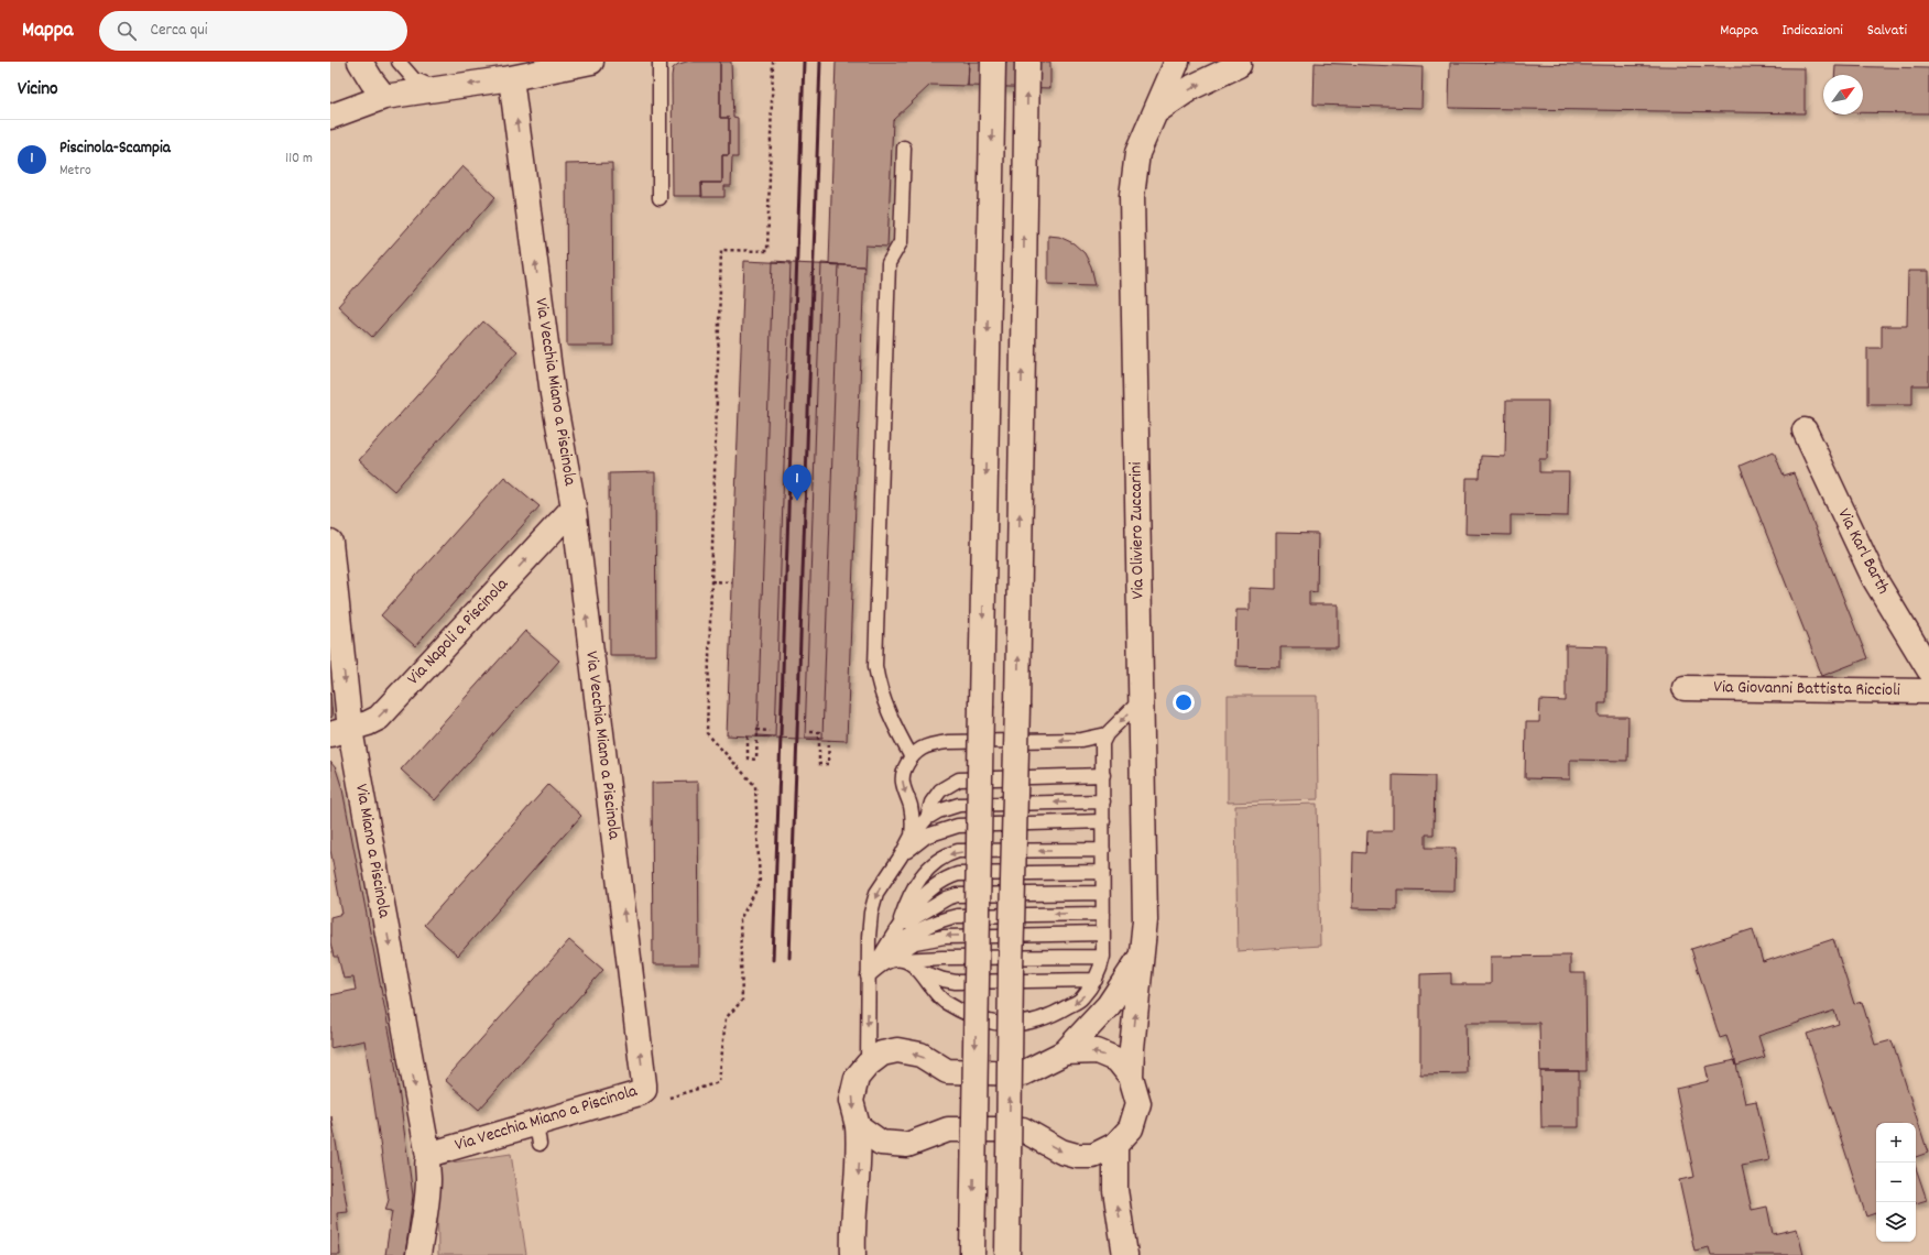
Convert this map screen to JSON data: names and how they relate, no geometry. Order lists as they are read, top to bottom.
{
  "streets": {
    "main road": [
      "Via Vecchia Miano a Piscinola",
      "Via Oliviero Zuccarini",
      "Via Karl Barth",
      "Via Napoli a Piscinola",
      "Via Giovanni Battista Riccioli",
      "Via Miano a Piscinola"
    ]
  },
  "crossings": [
    ["Via Vecchia Miano a Piscinola", "Via Napoli a Piscinola"],
    ["Via Vecchia Miano a Piscinola", "Via Miano a Piscinola"],
    ["Via Napoli a Piscinola", "Via Miano a Piscinola"]
  ],
  "one_way": ["Via Vecchia Miano a Piscinola", "Via Napoli a Piscinola", "Via Miano a Piscinola"],
  "north": "top right",
  "page": {
    "header": "Mappa",
    "search": "Cerca qui",
    "nav": ["Mappa", "Indicazioni", "Salvati"],
    "heading": "Vicino",
    "list": [
      {
        "mark": "1",
        "name": "Piscinola-Scampia",
        "note": "Metro",
        "value": "110 m"
      }
    ],
    "pins": "1",
    "map_buttons": ["+", "−"]
  }
}
